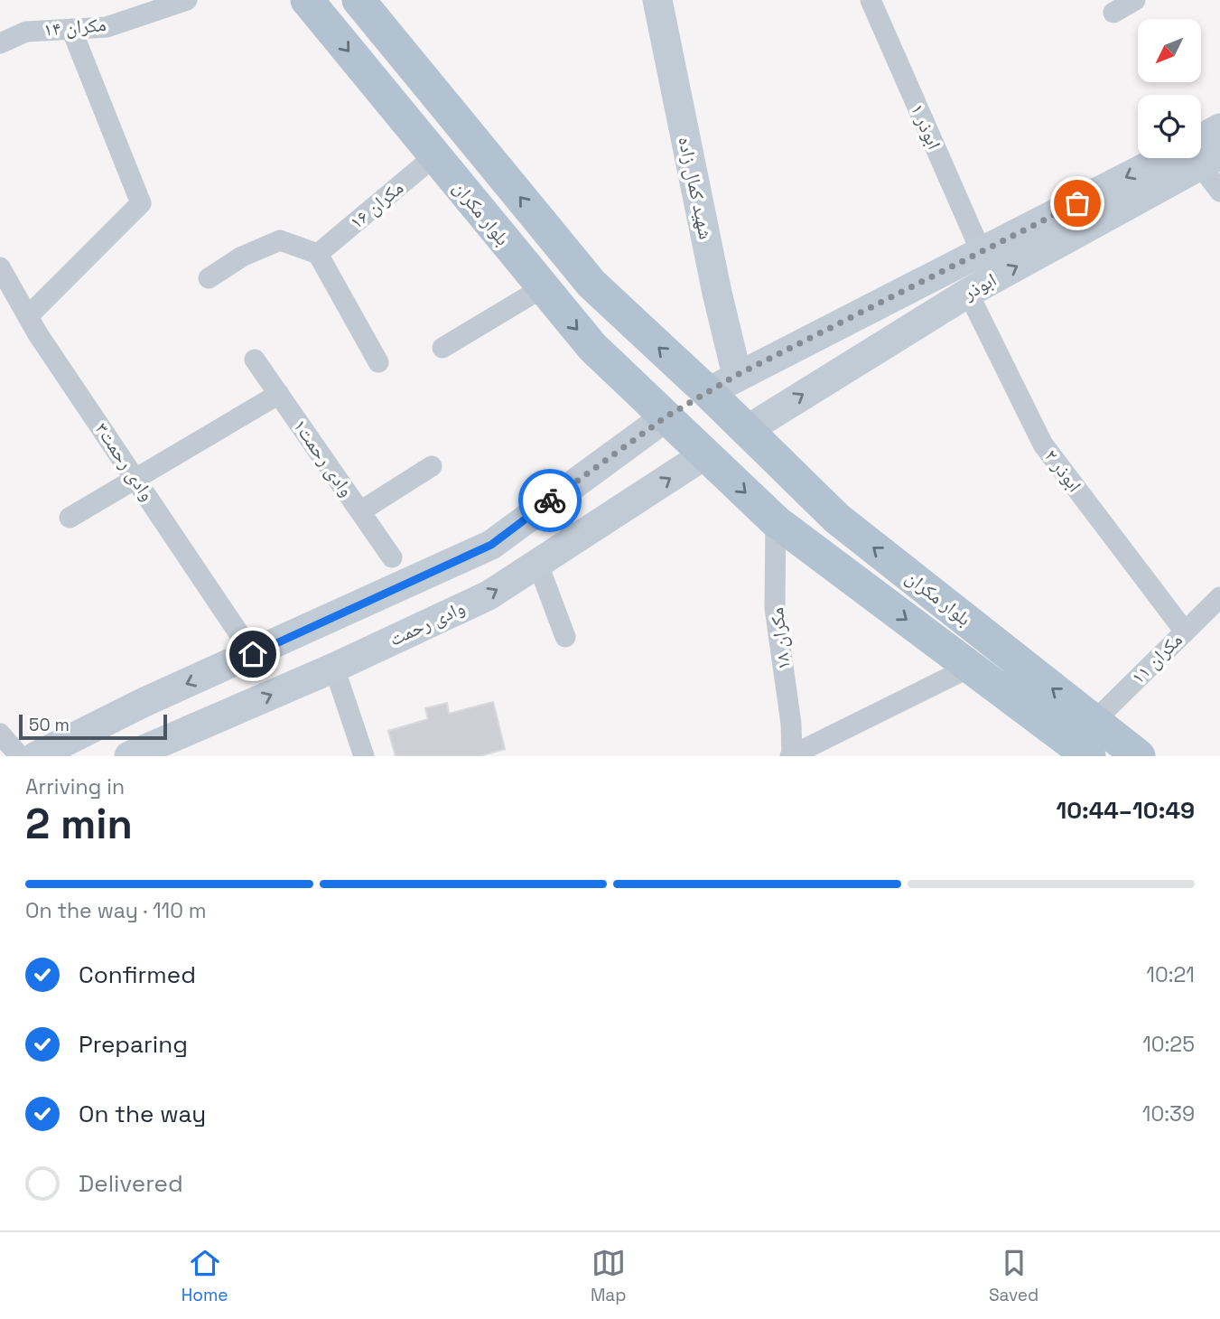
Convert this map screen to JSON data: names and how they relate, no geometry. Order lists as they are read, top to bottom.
{
  "streets": {
    "main road": ["بلوار مکران"],
    "street": [
      "مکران ۱۴",
      "ابوذر ۱",
      "شهید کمال زاده",
      "مکران ۱۶",
      "ابوذر",
      "وادی رحمت۱",
      "وادی رحمت۳",
      "ابوذر ۲",
      "وادی رحمت",
      "مکران ۱۸",
      "مکران ۱۱"
    ]
  },
  "crossings": [
    ["ابوذر ۱", "ابوذر"],
    ["شهید کمال زاده", "ابوذر"],
    ["مکران ۱۶", "بلوار مکران"],
    ["بلوار مکران", "ابوذر"],
    ["بلوار مکران", "وادی رحمت"],
    ["بلوار مکران", "مکران ۱۸"],
    ["بلوار مکران", "مکران ۱۱"],
    ["ابوذر", "ابوذر ۲"],
    ["ابوذر ۲", "مکران ۱۱"]
  ],
  "scale_bar": "50 m",
  "north": "bottom left",
  "page": {
    "scale": "50 m",
    "heading": ["2 min", "Arriving in", "10:44–10:49"],
    "bar": "On the way · 110 m",
    "list": [
      ["Confirmed", "10:21"],
      ["Preparing", "10:25"],
      ["On the way", "10:39"],
      "Delivered"
    ],
    "tabs": ["Home", "Map", "Saved"]
  }
}
